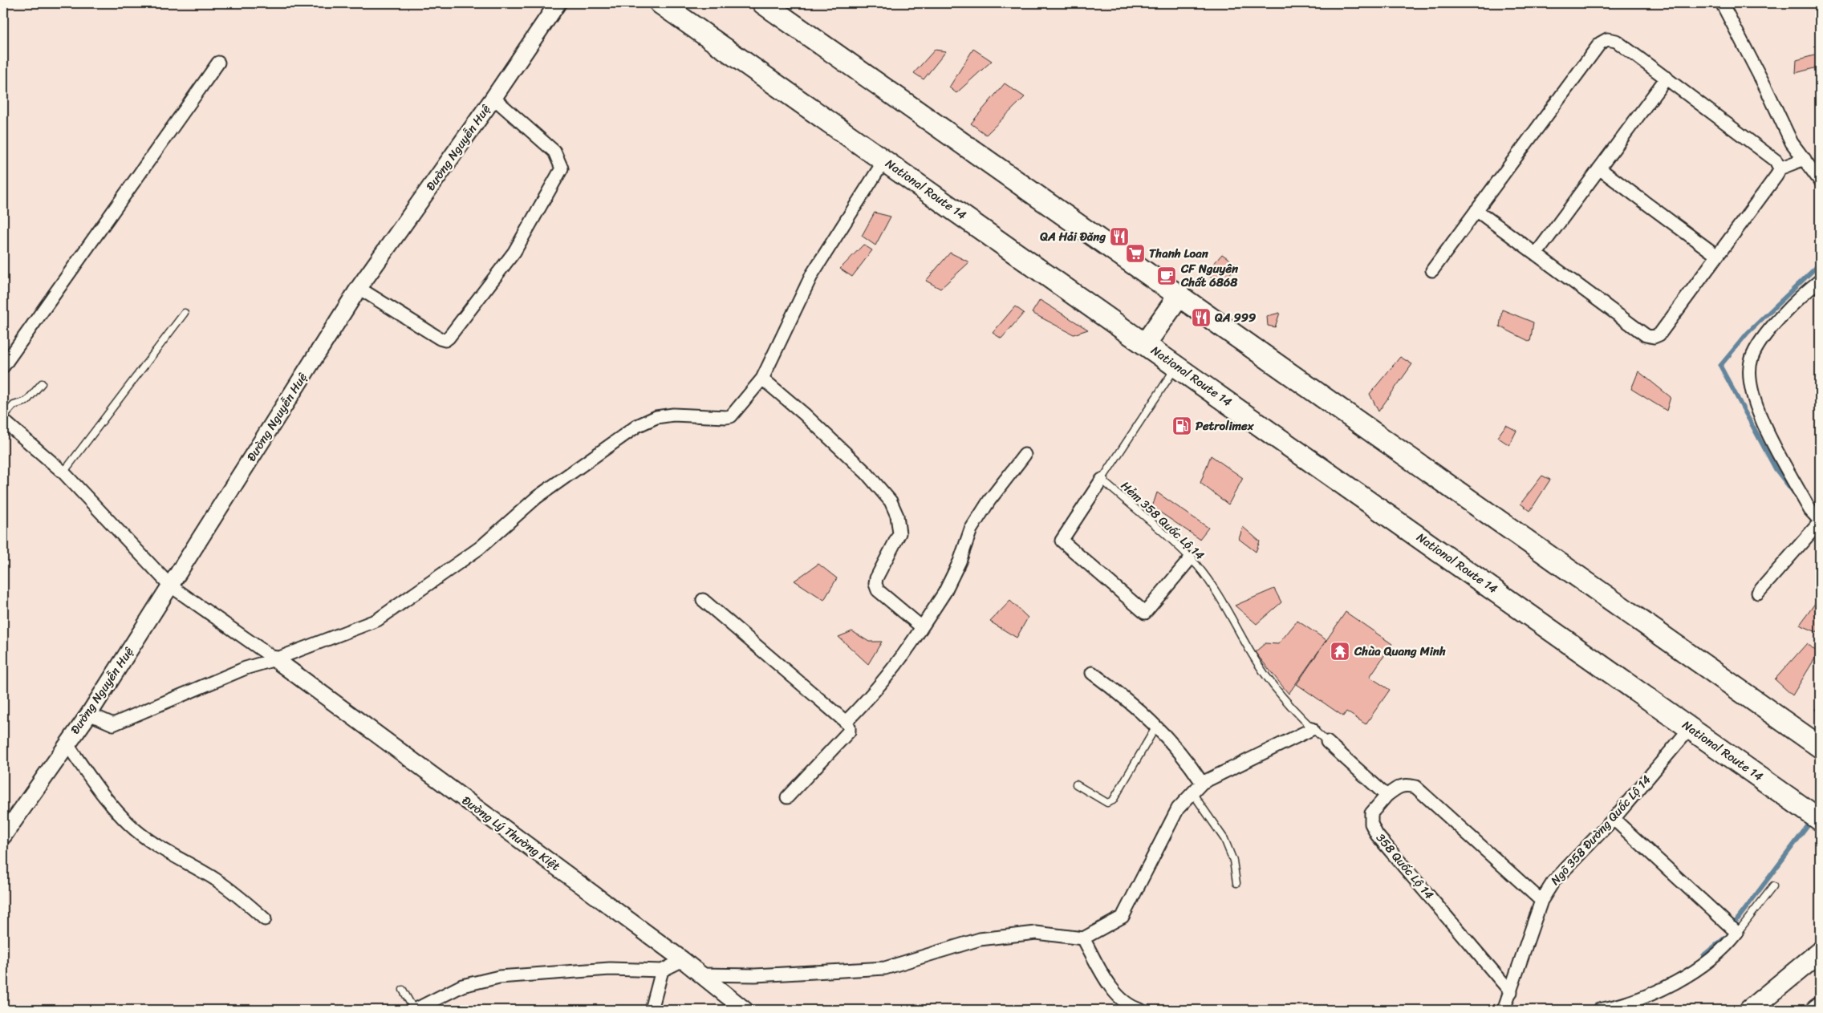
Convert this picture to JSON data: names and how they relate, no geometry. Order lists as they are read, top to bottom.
{
  "streets": {
    "highway": ["National Route 14"],
    "street": [
      "Đường Nguyễn Huệ",
      "Ngõ 358 Đường Quốc Lộ 14",
      "Đường Lý Thường Kiệt",
      "358 Quốc Lộ 14"
    ],
    "lane": ["Hẻm 358 Quốc Lộ 14"]
  },
  "crossings": [
    ["National Route 14", "Ngõ 358 Đường Quốc Lộ 14"],
    ["Ngõ 358 Đường Quốc Lộ 14", "358 Quốc Lộ 14"]
  ],
  "places": {
    "restaurant": ["QA Hải Đăng", "QA 999"],
    "supermarket": ["Thanh Loan"],
    "cafe": ["CF Nguyên Chất 6868"],
    "fuel station": ["Petrolimex"],
    "temple": ["Chùa Quang Minh"]
  }
}
